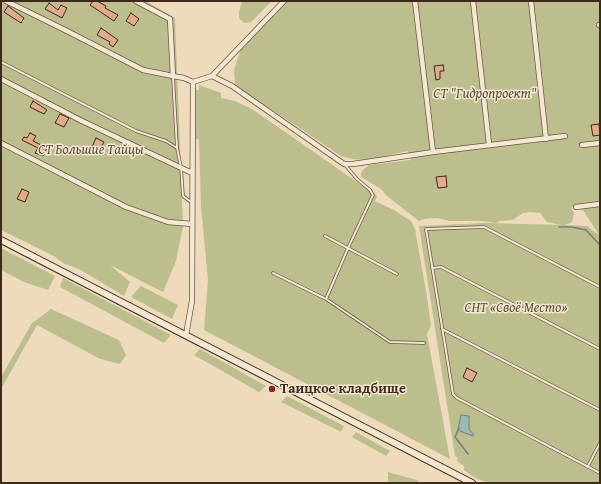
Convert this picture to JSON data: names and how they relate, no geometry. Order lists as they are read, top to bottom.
{
  "parks": ["СТ \"Гидропроект\"", "СТ Большие Тайцы", "СНТ «Своё Место»"],
  "places": ["Таицкое кладбище"]
}
